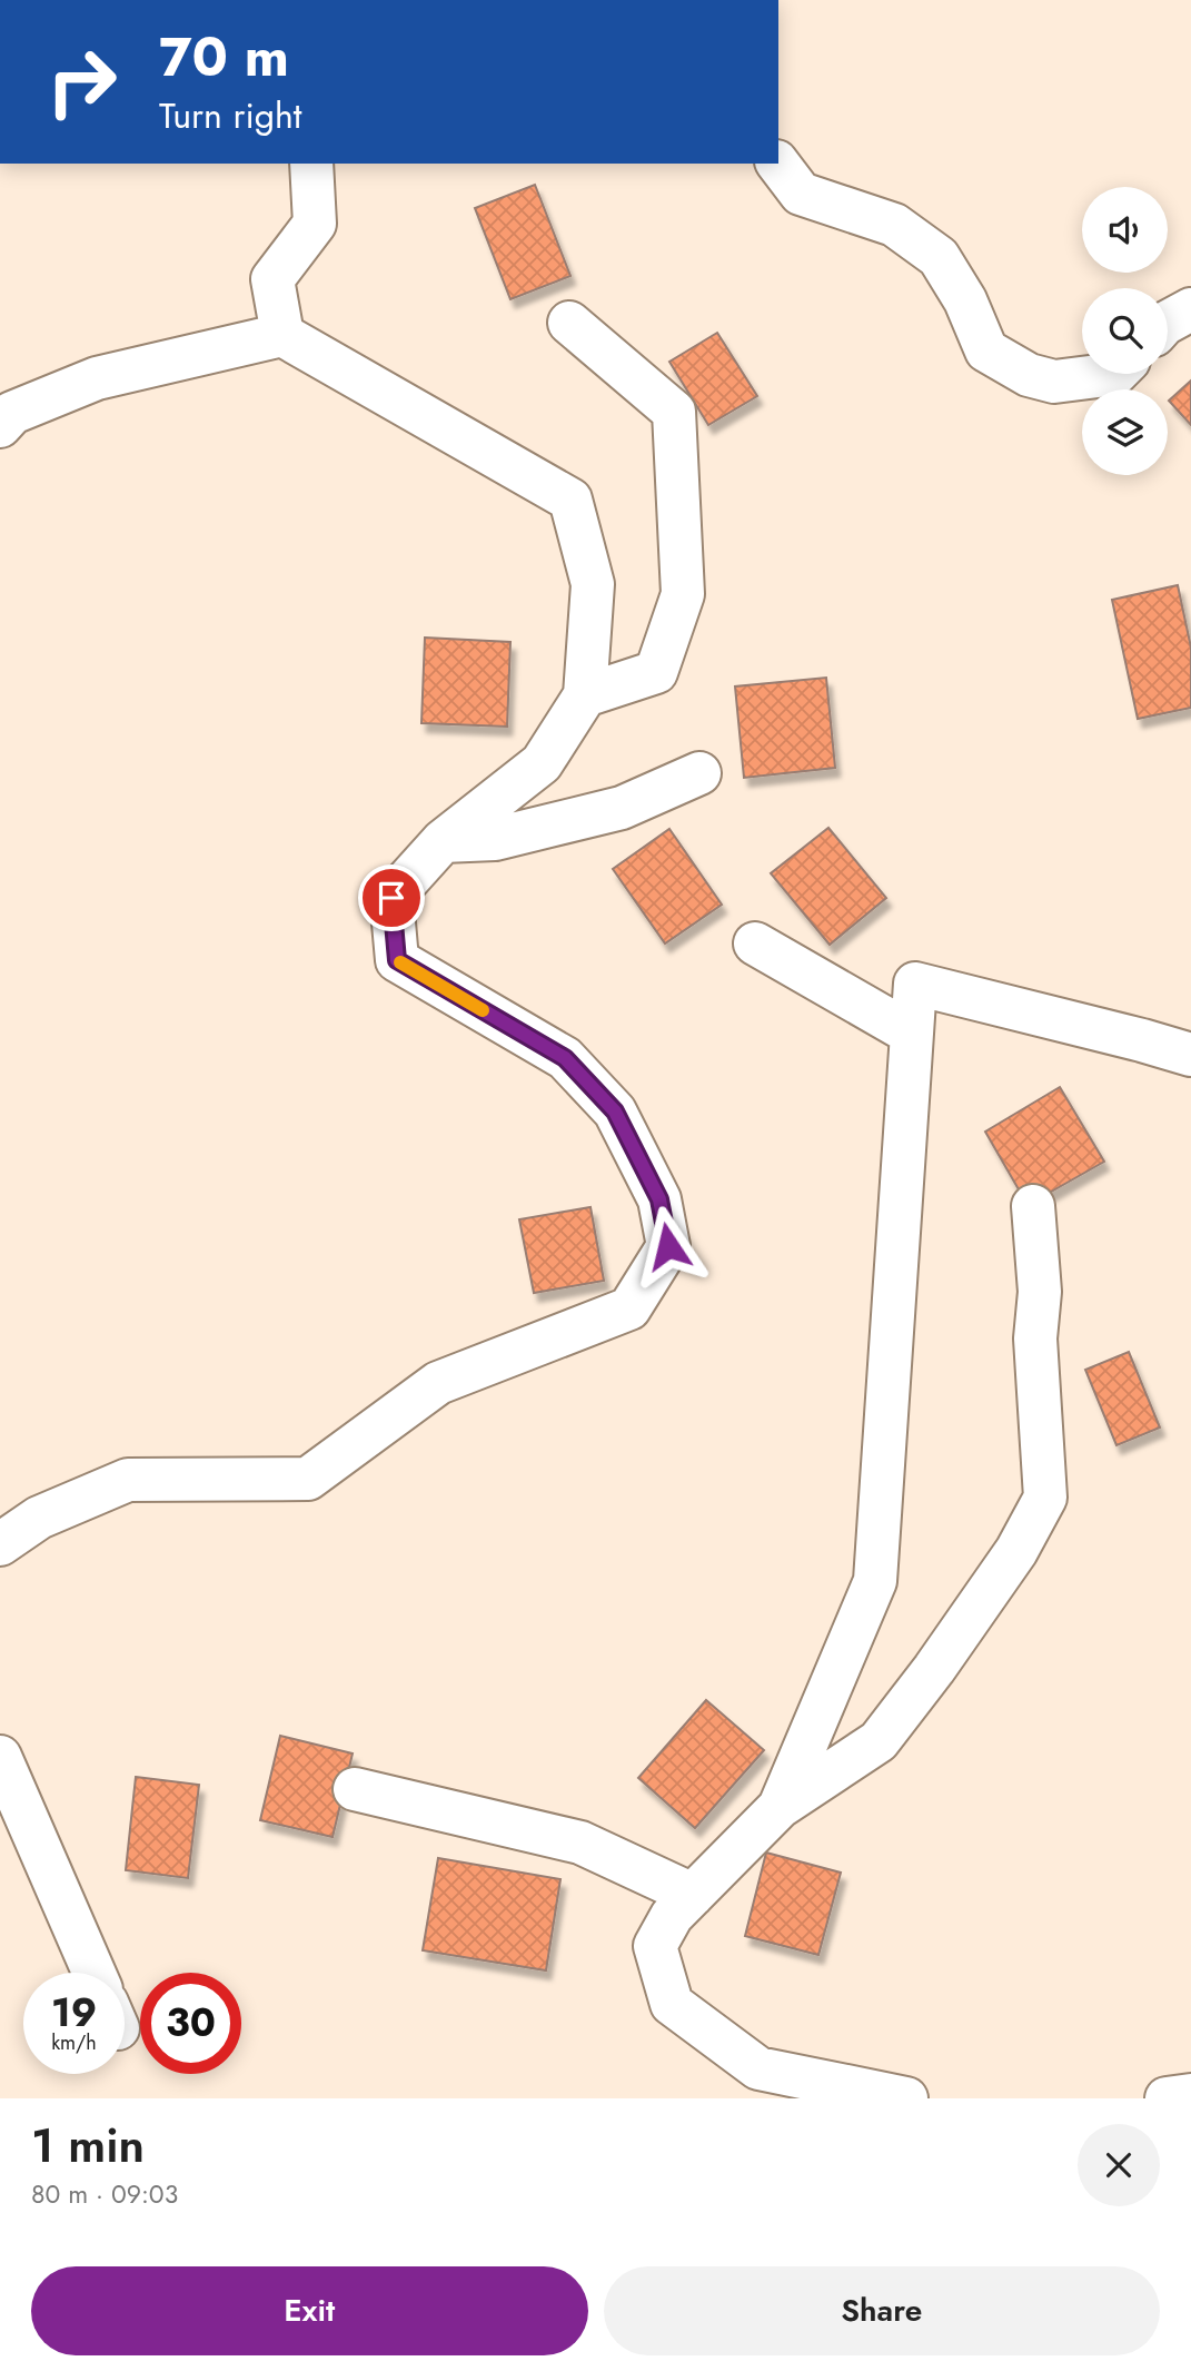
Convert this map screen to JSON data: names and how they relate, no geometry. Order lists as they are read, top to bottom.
{
  "page": {
    "turn": ["70 m", "Turn right"],
    "speed": "19 km/h",
    "limit": "30",
    "heading": ["1 min", "80 m · 09:03"],
    "buttons": ["Exit", "Share"]
  }
}
